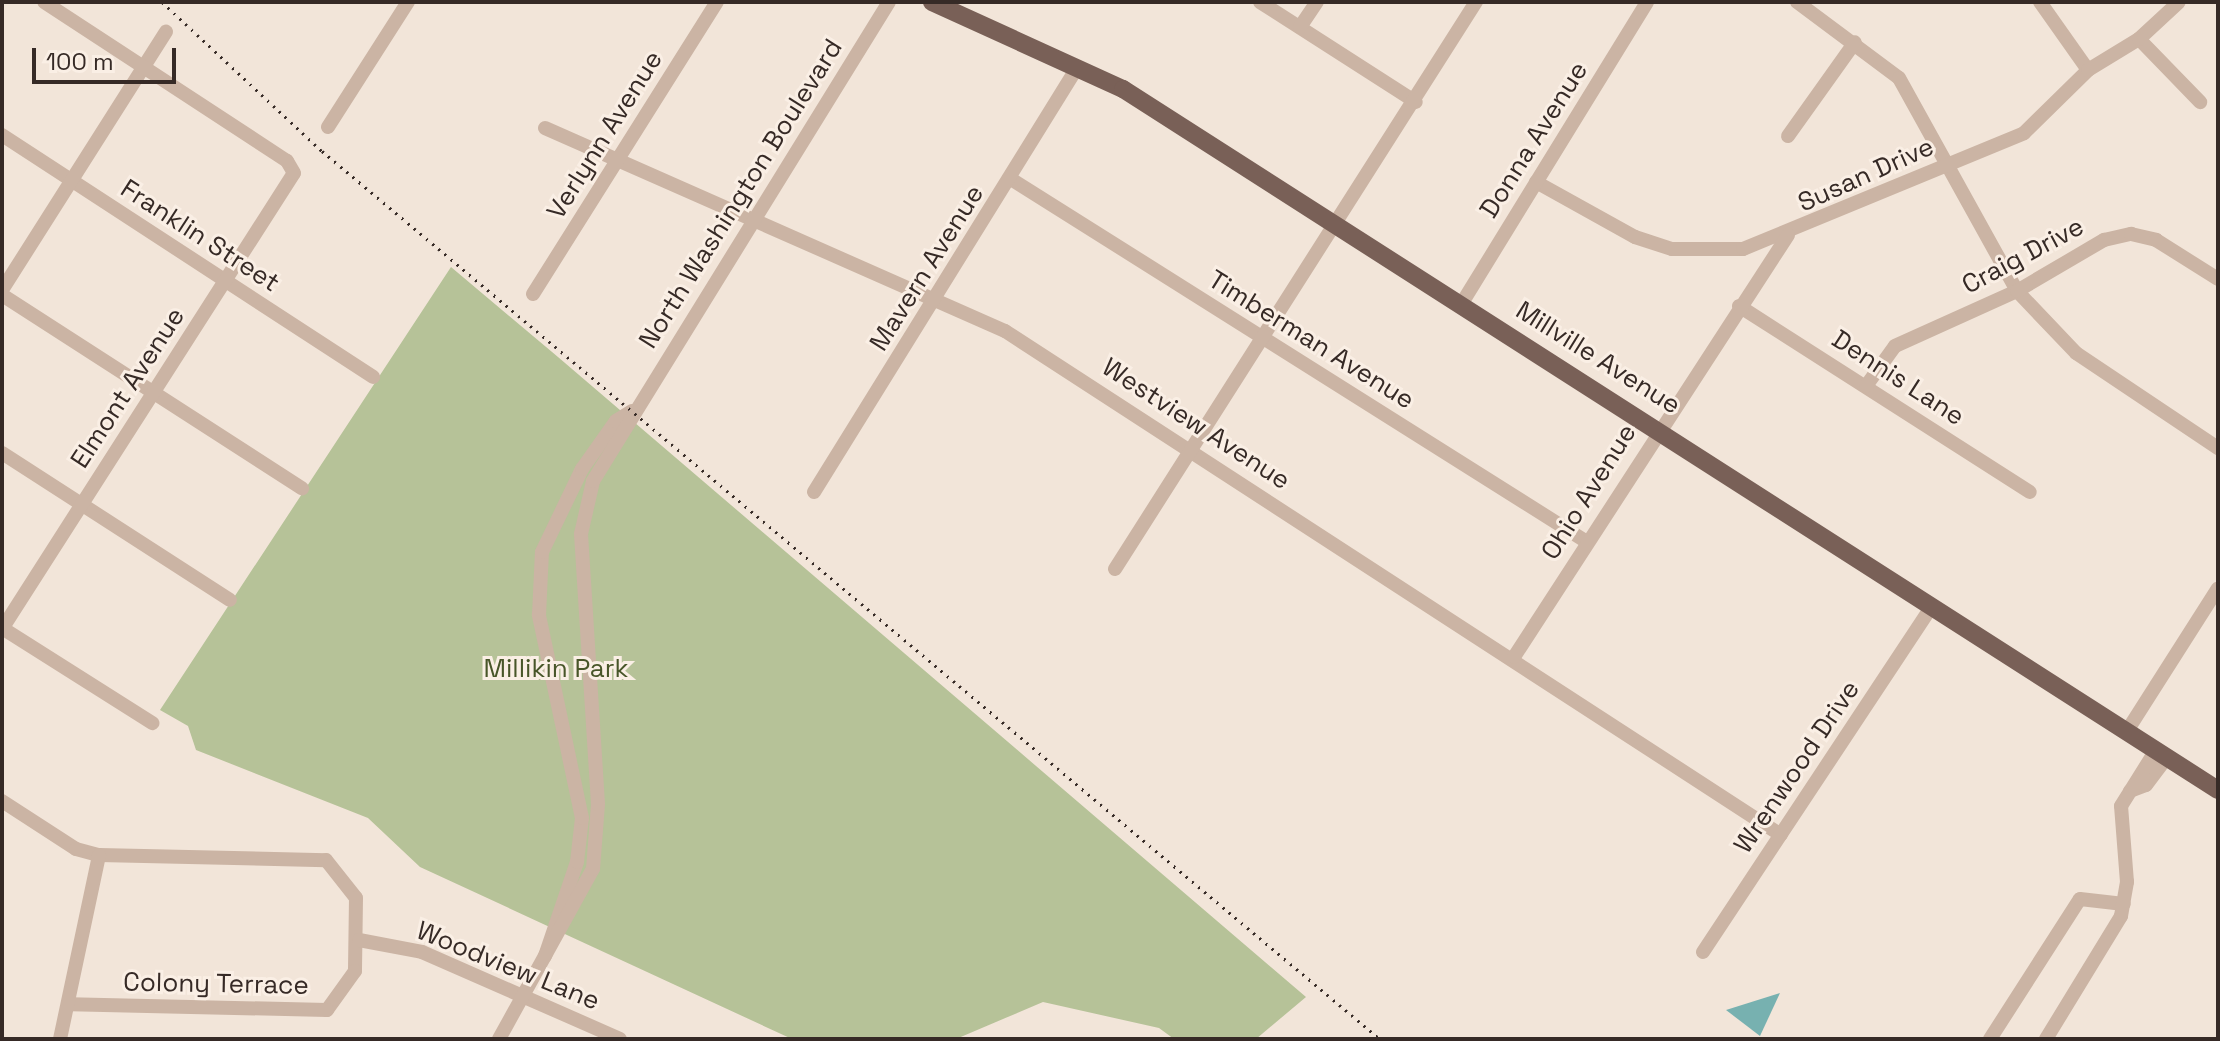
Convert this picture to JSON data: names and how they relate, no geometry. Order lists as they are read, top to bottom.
{
  "streets": {
    "main road": ["Millville Avenue"],
    "street": [
      "Verlynn Avenue",
      "Donna Avenue",
      "Susan Drive",
      "North Washington Boulevard",
      "Franklin Street",
      "Craig Drive",
      "Mavern Avenue",
      "Timberman Avenue",
      "Dennis Lane",
      "Elmont Avenue",
      "Westview Avenue",
      "Ohio Avenue",
      "Wrenwood Drive",
      "Woodview Lane",
      "Colony Terrace"
    ]
  },
  "crossings": [
    ["Verlynn Avenue", "Westview Avenue"],
    ["Donna Avenue", "Susan Drive"],
    ["Donna Avenue", "Millville Avenue"],
    ["Susan Drive", "Ohio Avenue"],
    ["North Washington Boulevard", "Westview Avenue"],
    ["North Washington Boulevard", "Woodview Lane"],
    ["Franklin Street", "Elmont Avenue"],
    ["Craig Drive", "Dennis Lane"],
    ["Mavern Avenue", "Timberman Avenue"],
    ["Mavern Avenue", "Millville Avenue"],
    ["Mavern Avenue", "Westview Avenue"],
    ["Timberman Avenue", "Ohio Avenue"],
    ["Millville Avenue", "Ohio Avenue"],
    ["Millville Avenue", "Wrenwood Drive"],
    ["Dennis Lane", "Ohio Avenue"],
    ["Westview Avenue", "Ohio Avenue"],
    ["Westview Avenue", "Wrenwood Drive"],
    ["Woodview Lane", "Colony Terrace"]
  ],
  "parks": ["Millikin Park"],
  "scale_bar": "100 m"
}
